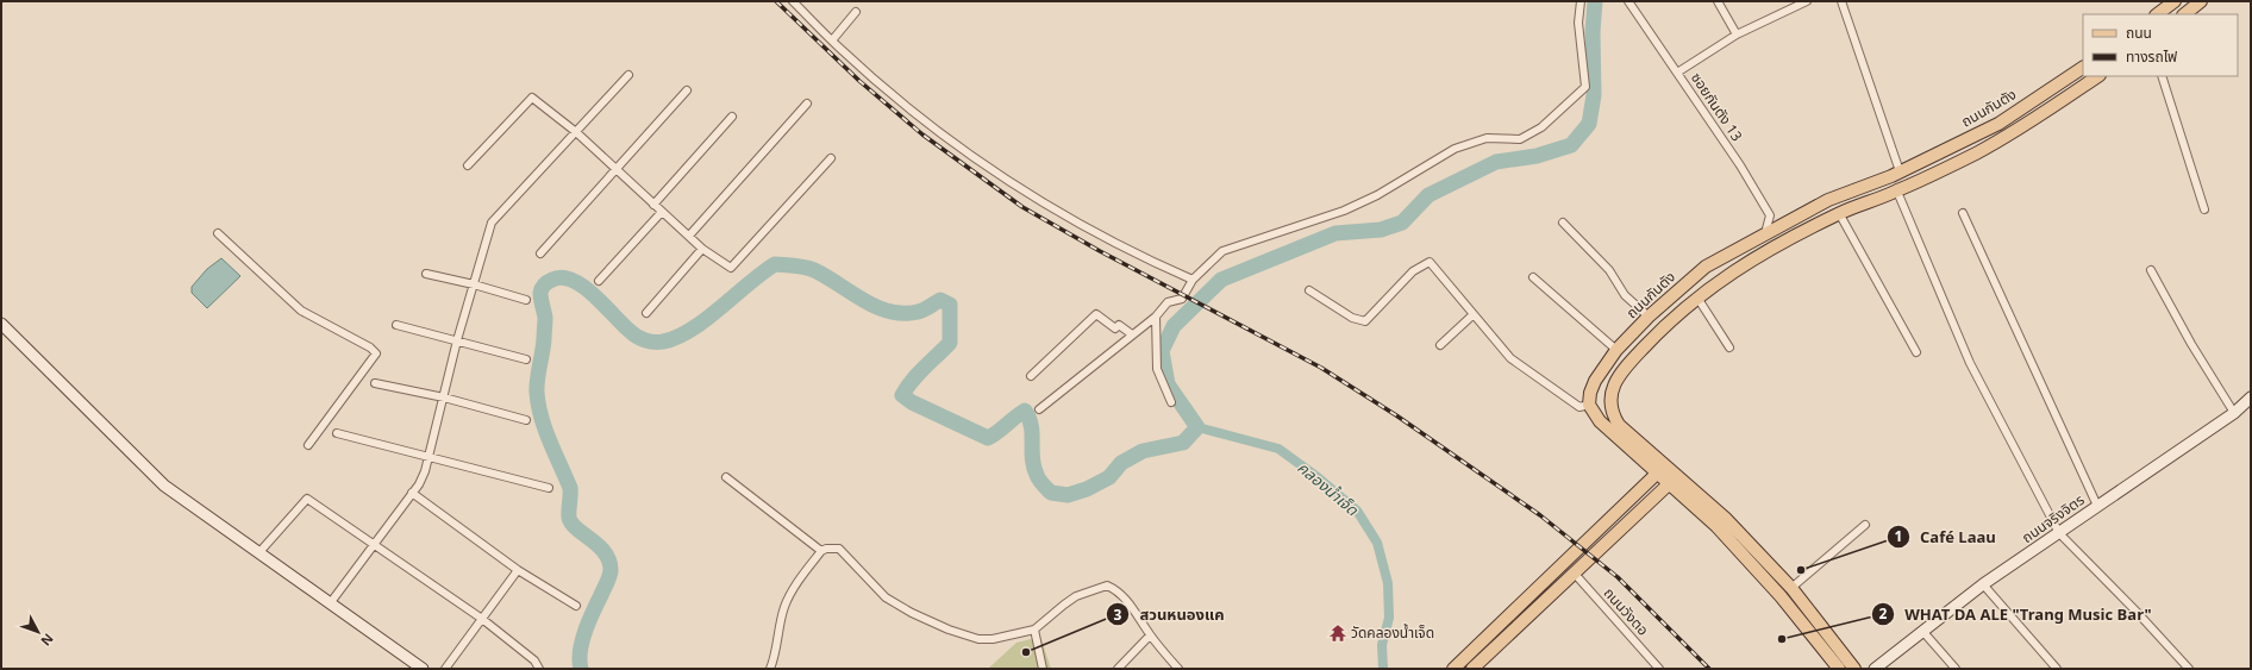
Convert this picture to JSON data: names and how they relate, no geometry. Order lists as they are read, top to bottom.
{
  "streets": {
    "main road": ["ถนนกันตัง"],
    "street": ["ซอยกันตัง 13", "ถนนจริงจิตร", "ถนนวังตอ"]
  },
  "crossings": [
    ["ซอยกันตัง 13", "ถนนกันตัง"]
  ],
  "water": ["คลองน้ำเจ็ด"],
  "places": {
    "other": ["Café Laau", "WHAT DA ALE \"Trang Music Bar\"", "สวนหนองแค"],
    "temple": ["วัดคลองน้ำเจ็ด"]
  },
  "legend": ["ถนน", "ทางรถไฟ"],
  "north": "bottom right"
}
